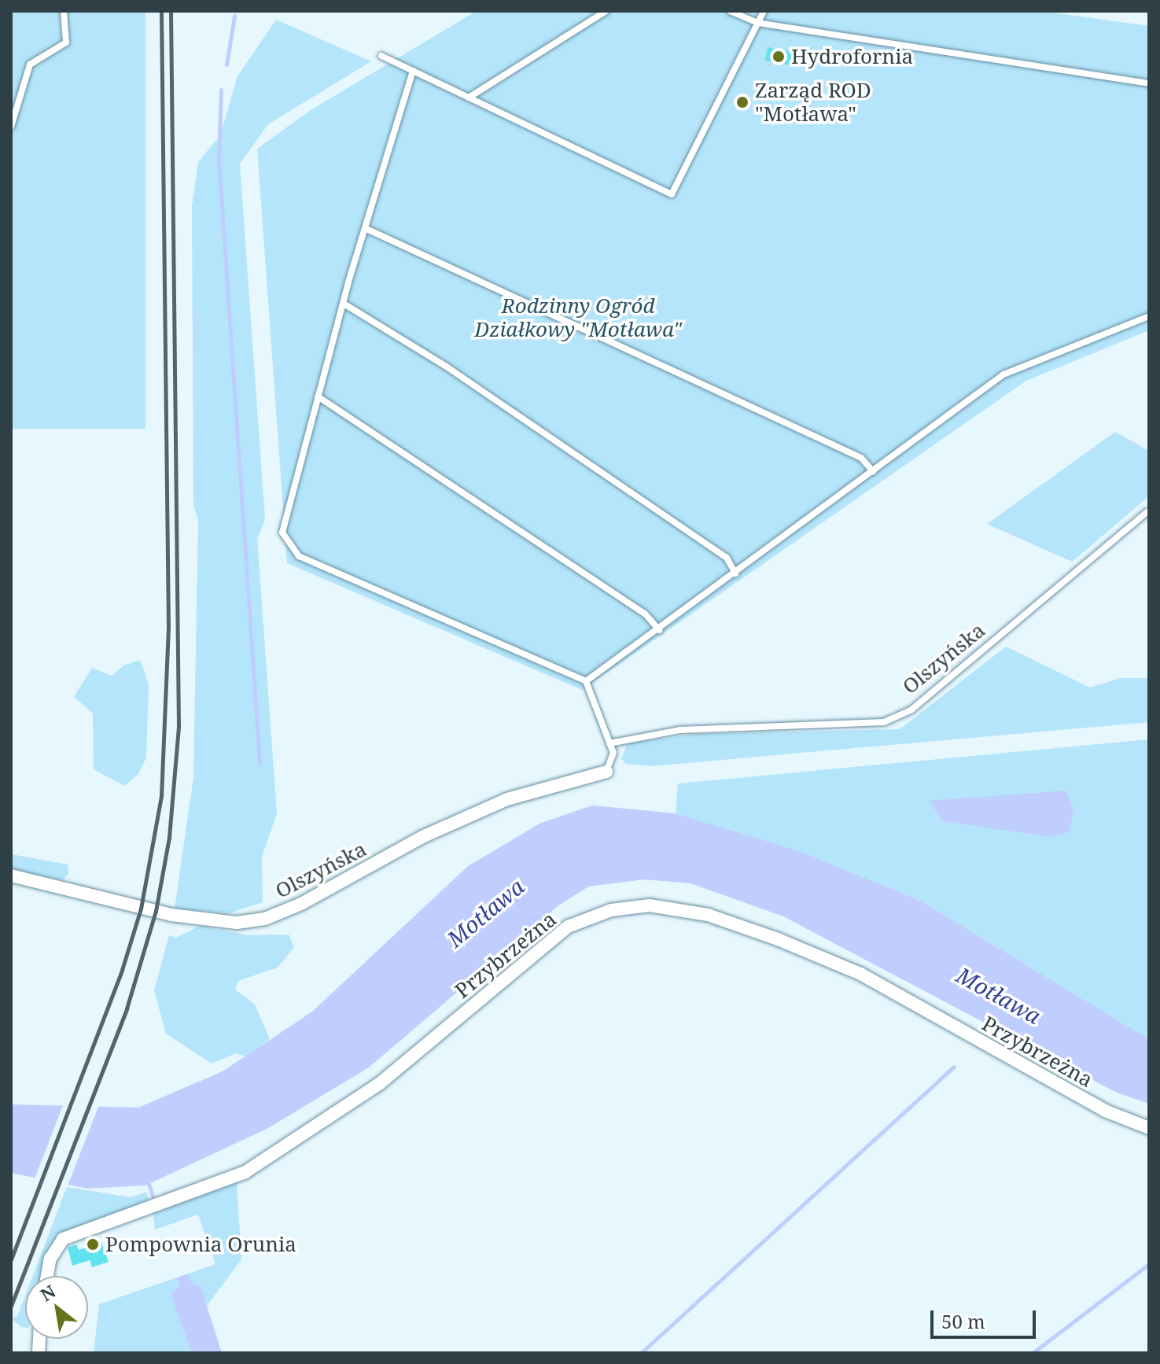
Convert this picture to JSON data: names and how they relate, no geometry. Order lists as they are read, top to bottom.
{
  "streets": {
    "street": ["Olszyńska", "Przybrzeżna"]
  },
  "water": ["Motława"],
  "parks": ["Rodzinny Ogród Działkowy \"Motława\""],
  "places": ["Hydrofornia", "Zarząd ROD \"Motława\"", "Pompownia Orunia"],
  "scale_bar": "50 m",
  "north": "top left"
}
